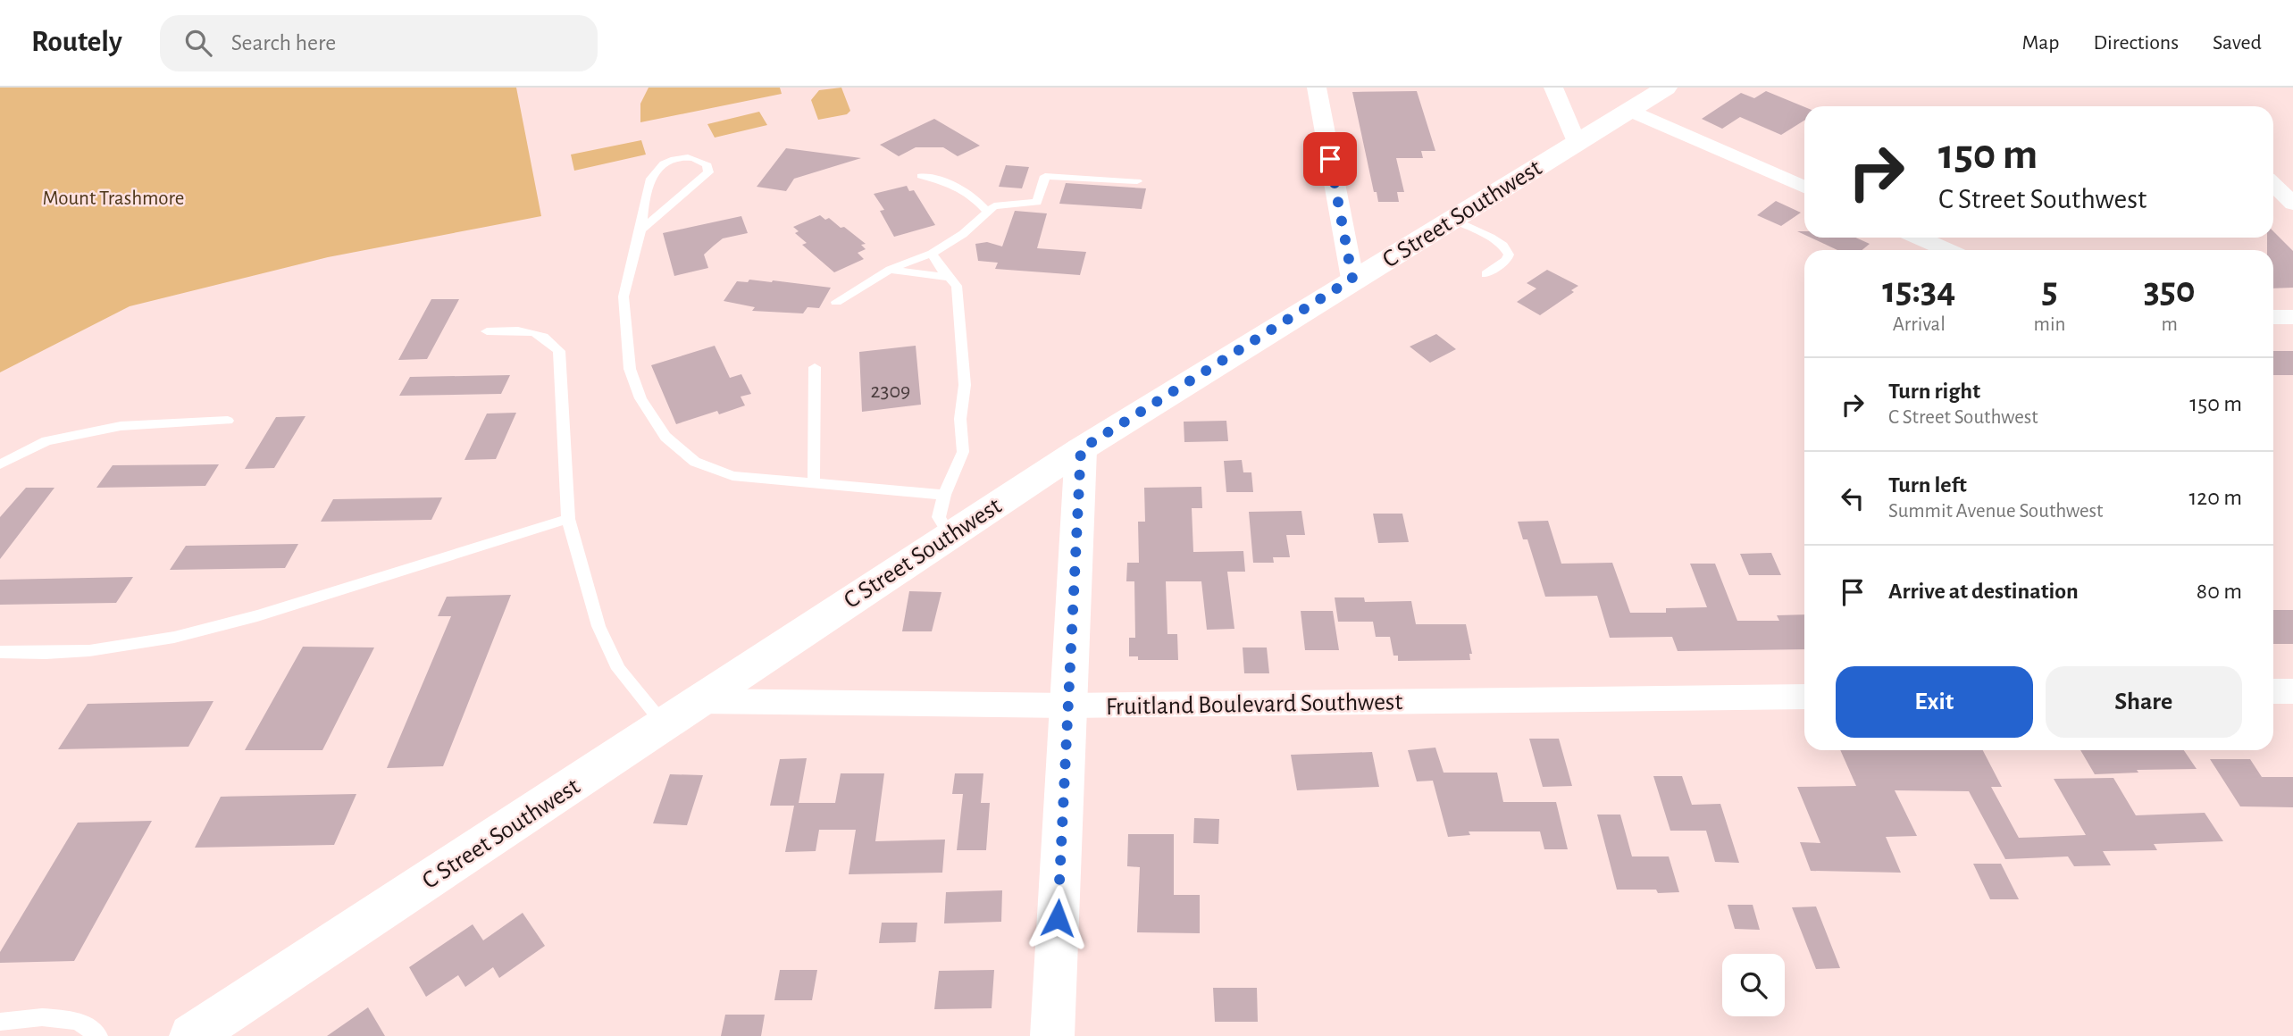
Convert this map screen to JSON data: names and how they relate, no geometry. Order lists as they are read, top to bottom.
{
  "streets": {
    "main road": ["C Street Southwest"],
    "street": ["Fruitland Boulevard Southwest"]
  },
  "crossings": [
    ["C Street Southwest", "Fruitland Boulevard Southwest"]
  ],
  "parks": ["Mount Trashmore"],
  "house_numbers": ["2309"],
  "page": {
    "header": "Routely",
    "search": "Search here",
    "nav": ["Map", "Directions", "Saved"],
    "turn": ["150 m", "C Street Southwest"],
    "eta": [
      "15:34",
      "Arrival",
      "5",
      "min",
      "350",
      "m"
    ],
    "list": [
      {
        "name": "Turn right",
        "note": "C Street Southwest",
        "value": "150 m"
      },
      {
        "name": "Turn left",
        "note": "Summit Avenue Southwest",
        "value": "120 m"
      },
      {
        "name": "Arrive at destination",
        "value": "80 m"
      }
    ],
    "buttons": ["Exit", "Share"]
  }
}
